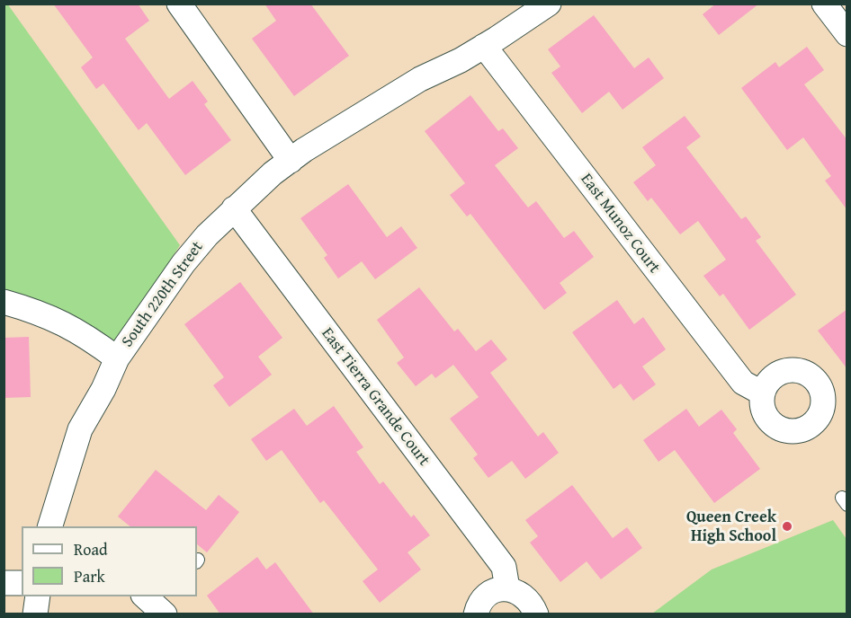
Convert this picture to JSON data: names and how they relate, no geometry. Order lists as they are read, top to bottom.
{
  "streets": {
    "street": ["East Munoz Court", "South 220th Street", "East Tierra Grande Court"]
  },
  "crossings": [
    ["East Munoz Court", "South 220th Street"],
    ["South 220th Street", "East Tierra Grande Court"]
  ],
  "places": ["Queen Creek High School"],
  "legend": ["Road", "Park"]
}
